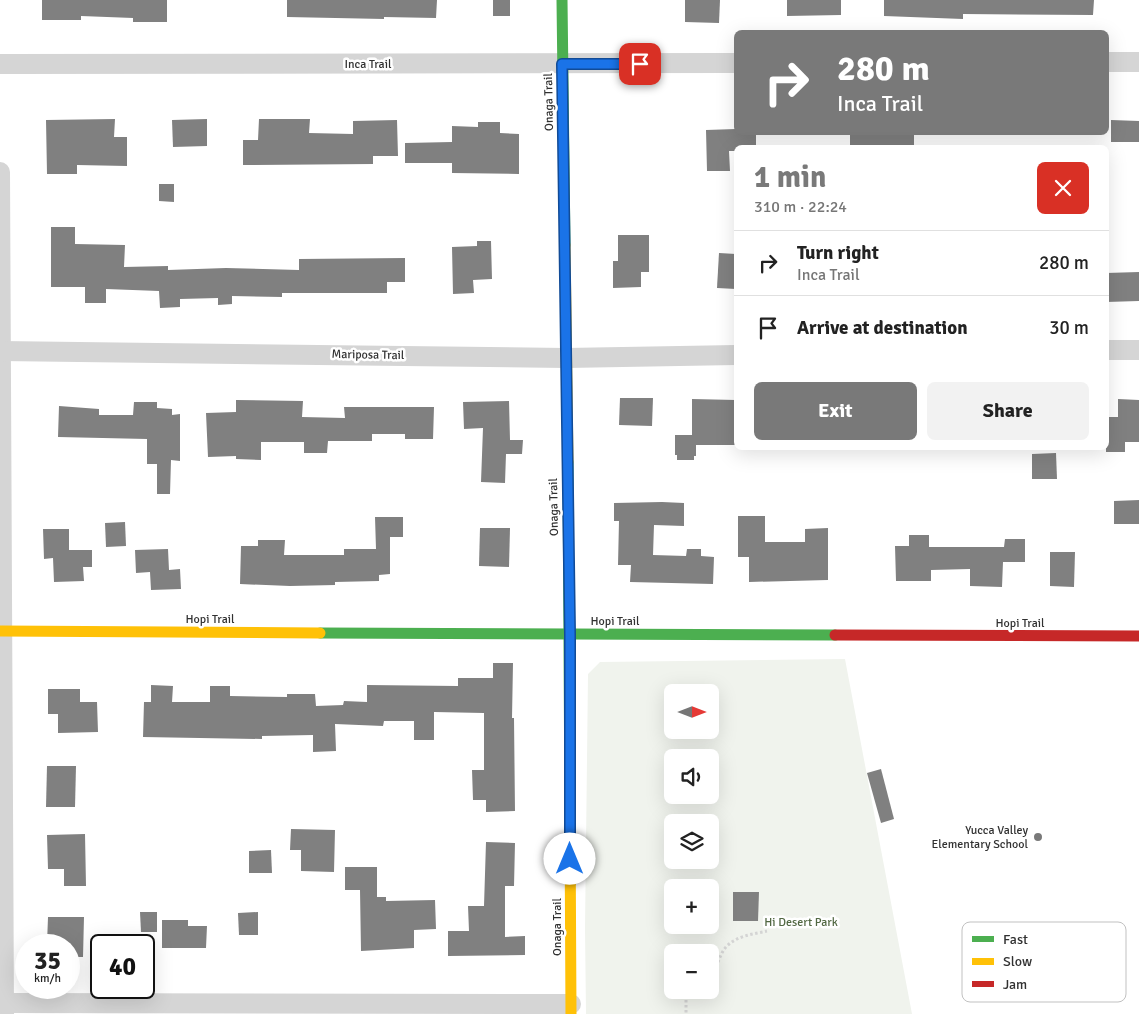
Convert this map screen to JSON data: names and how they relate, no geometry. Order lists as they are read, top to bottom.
{
  "streets": {
    "street": [
      "Inca Trail",
      "Onaga Trail",
      "Mariposa Trail",
      "Hopi Trail"
    ]
  },
  "crossings": [
    ["Inca Trail", "Onaga Trail"],
    ["Onaga Trail", "Mariposa Trail"],
    ["Onaga Trail", "Hopi Trail"]
  ],
  "parks": ["Hi Desert Park"],
  "places": ["Yucca Valley Elementary School"],
  "legend": ["Fast", "Slow", "Jam"],
  "north": "right",
  "page": {
    "turn": ["280 m", "Inca Trail"],
    "heading": ["1 min", "310 m · 22:24"],
    "list": [
      {
        "name": "Turn right",
        "note": "Inca Trail",
        "value": "280 m"
      },
      {
        "name": "Arrive at destination",
        "value": "30 m"
      }
    ],
    "buttons": ["Exit", "Share"],
    "map_buttons": ["+", "−"],
    "speed": "35 km/h",
    "limit": "40"
  }
}
